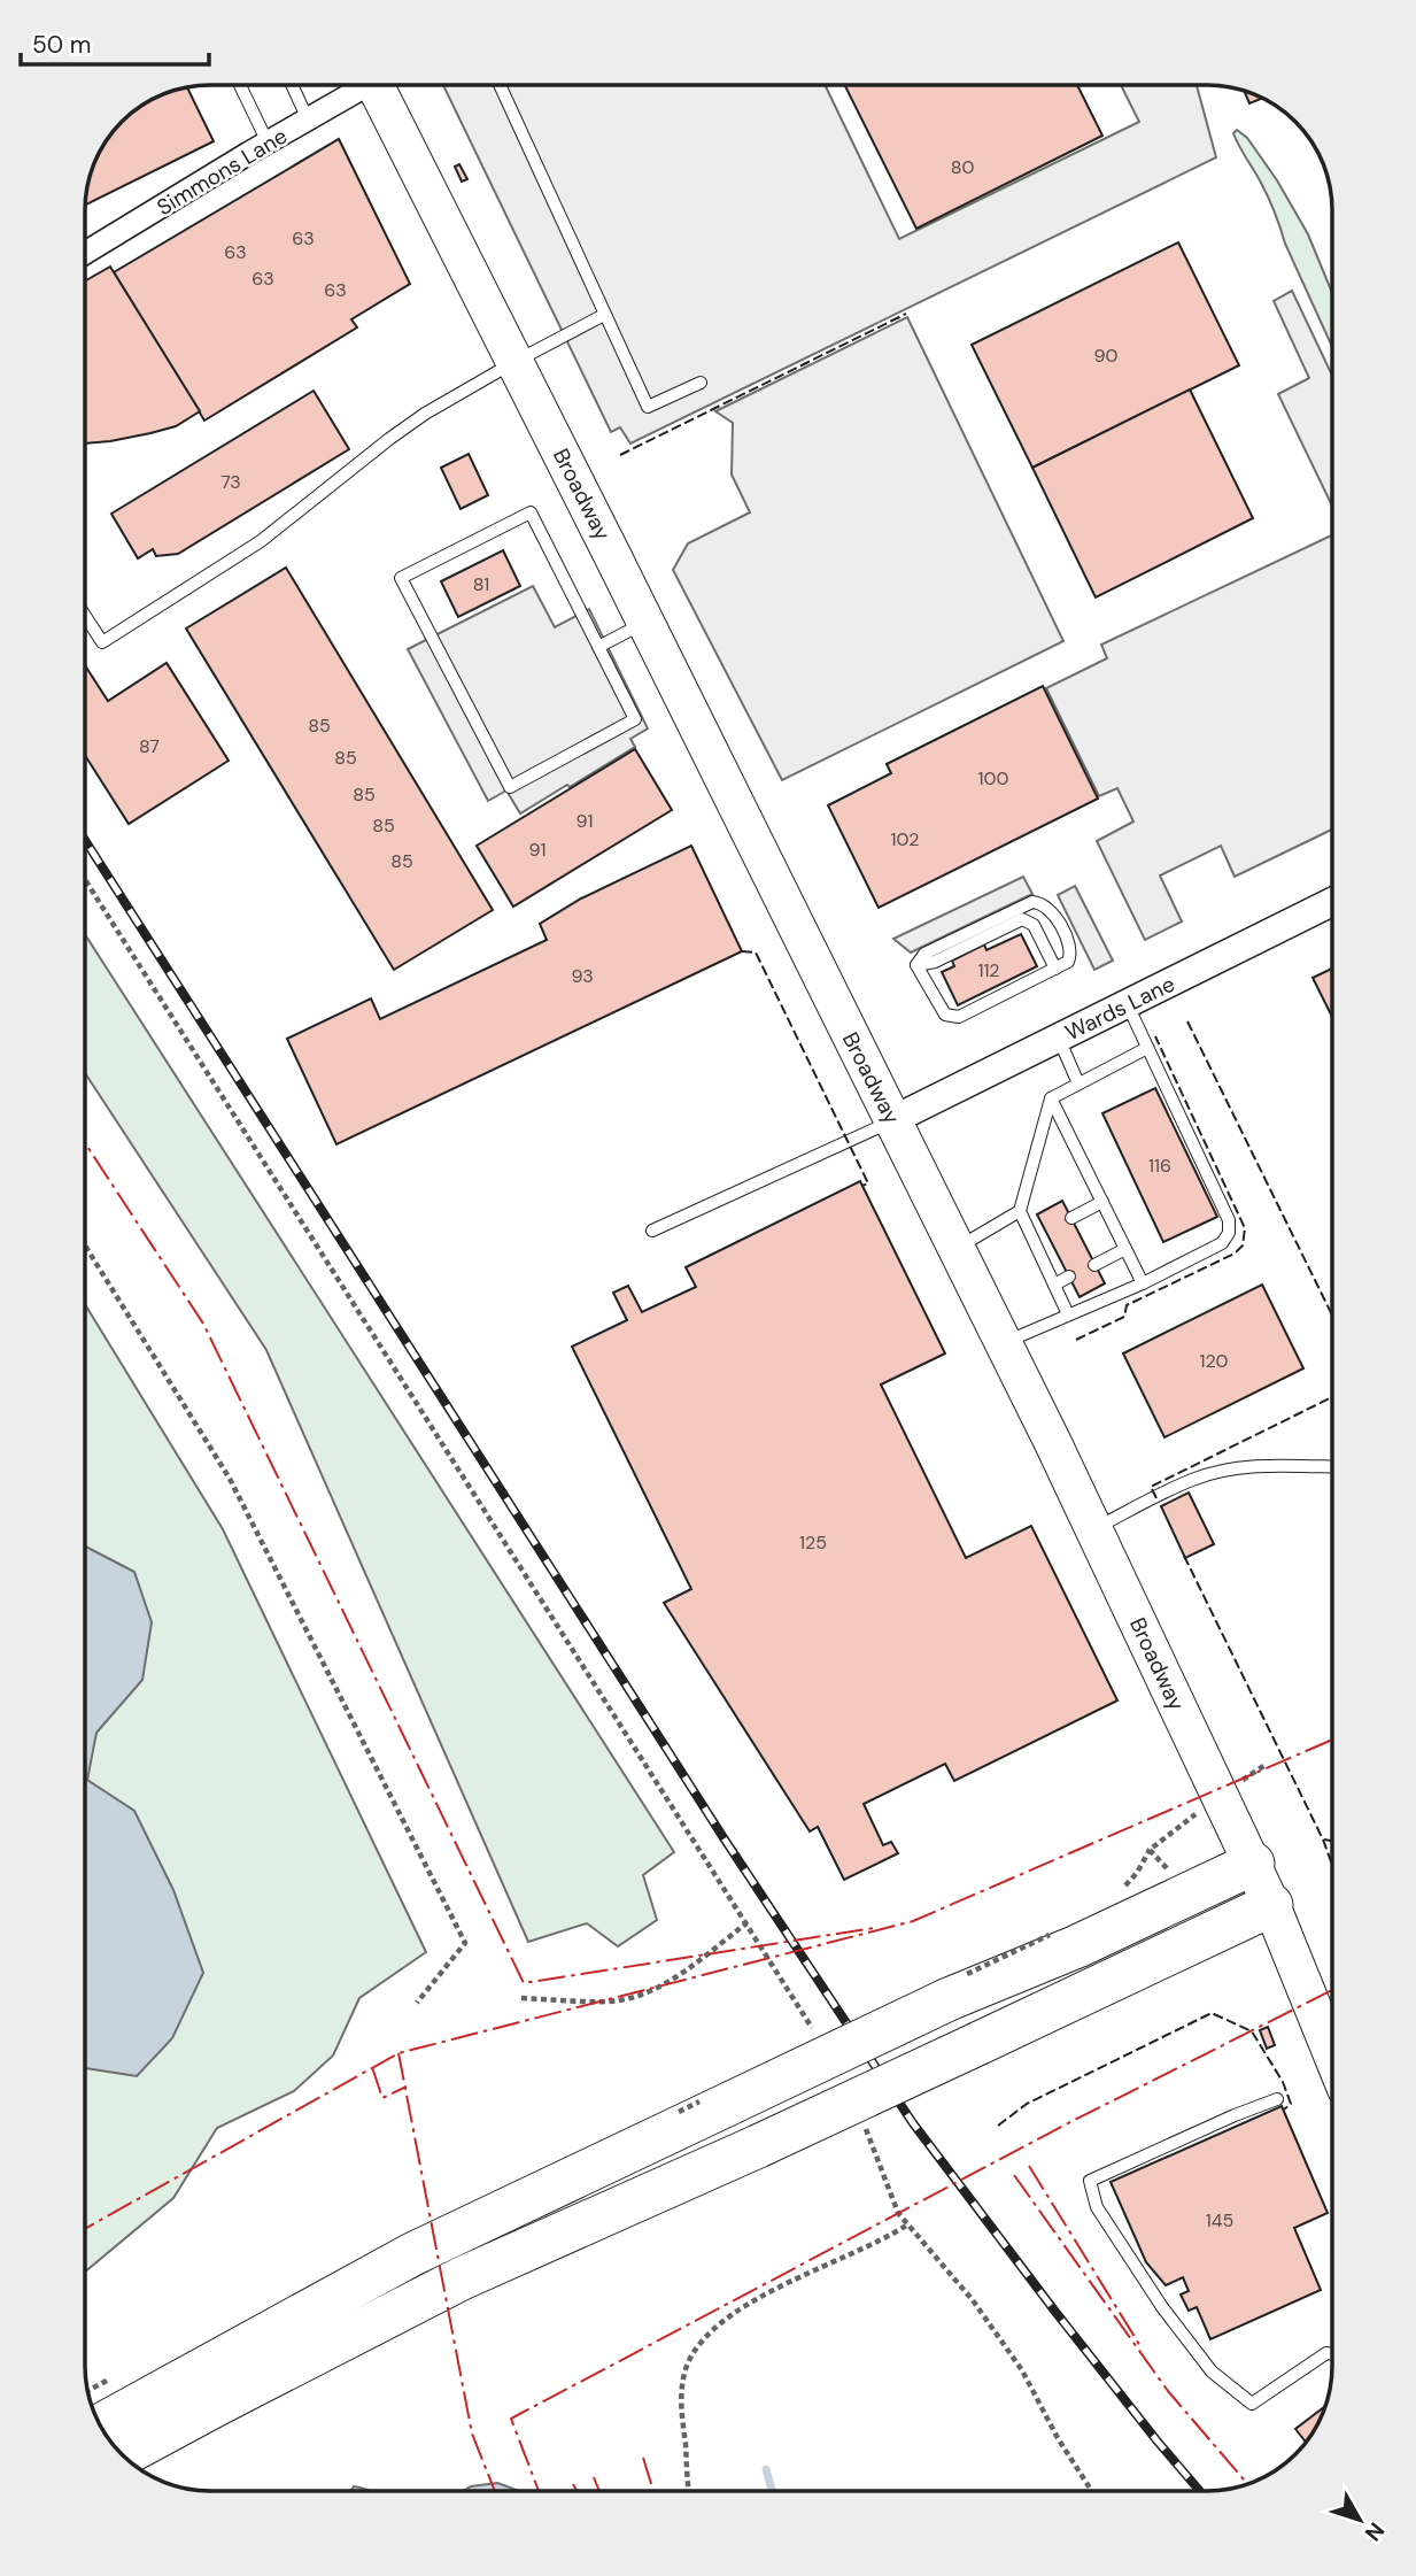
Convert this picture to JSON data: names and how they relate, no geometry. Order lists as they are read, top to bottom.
{
  "streets": {
    "main road": ["Broadway"],
    "street": ["Simmons Lane", "Wards Lane"]
  },
  "crossings": [
    ["Broadway", "Wards Lane"]
  ],
  "house_numbers": [
    "80",
    "63",
    "63",
    "63",
    "63",
    "90",
    "73",
    "81",
    "85",
    "87",
    "85",
    "100",
    "85",
    "91",
    "85",
    "102",
    "91",
    "85",
    "112",
    "93",
    "116",
    "120",
    "125",
    "145"
  ],
  "scale_bar": "50 m",
  "north": "bottom right"
}
